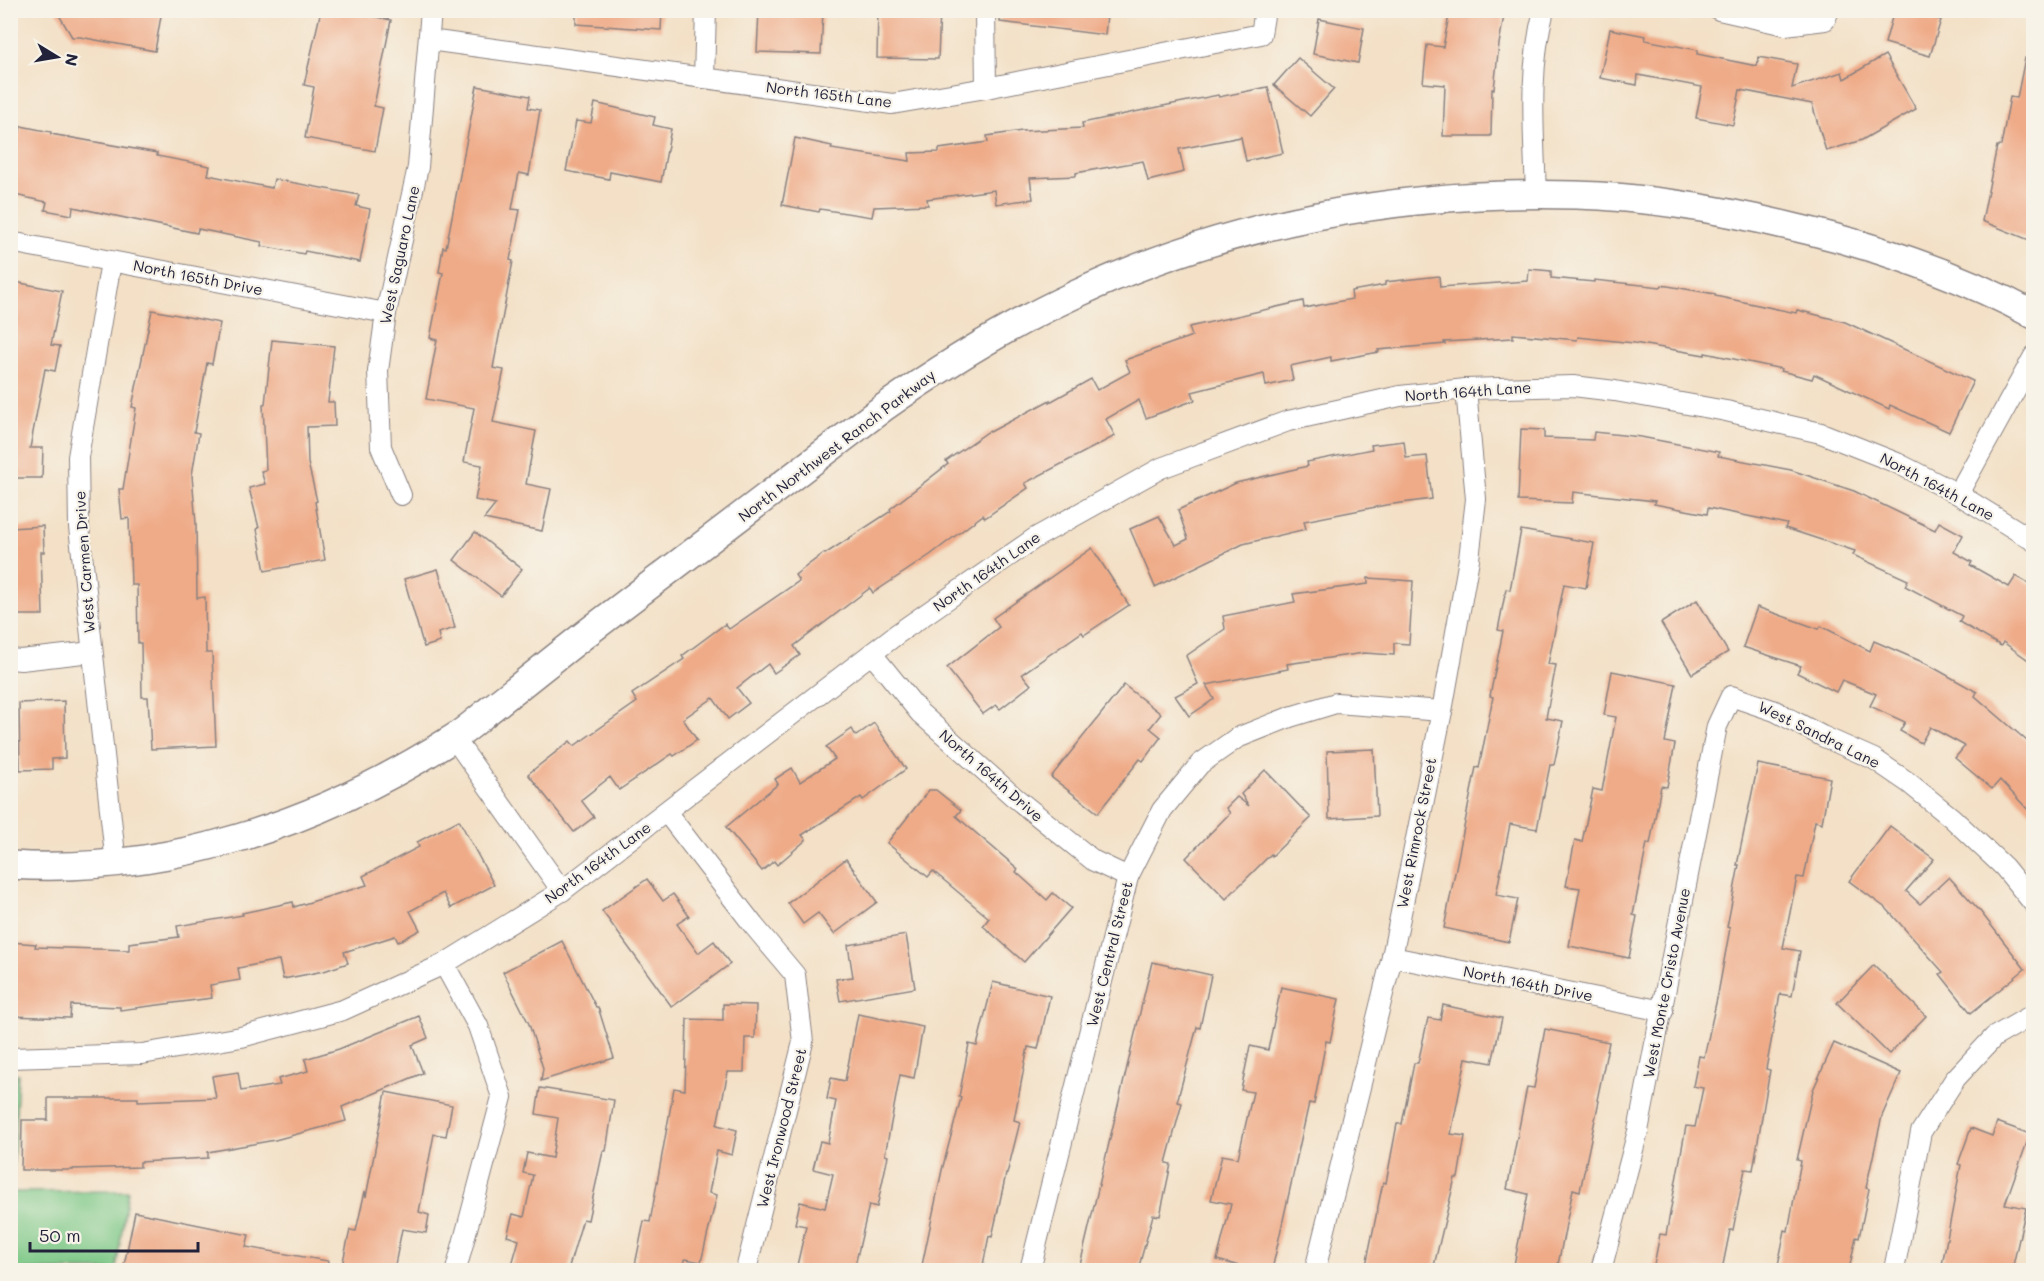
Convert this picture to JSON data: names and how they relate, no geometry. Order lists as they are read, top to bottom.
{
  "streets": {
    "main road": ["North Northwest Ranch Parkway"],
    "street": [
      "North 165th Lane",
      "West Saguaro Lane",
      "North 165th Drive",
      "North 164th Lane",
      "West Carmen Drive",
      "West Sandra Lane",
      "North 164th Drive",
      "West Rimrock Street",
      "West Central Street",
      "West Monte Cristo Avenue",
      "West Ironwood Street"
    ]
  },
  "crossings": [
    ["North 165th Lane", "West Saguaro Lane"],
    ["West Saguaro Lane", "North 165th Drive"],
    ["North 165th Drive", "West Carmen Drive"],
    ["North 164th Lane", "North 164th Drive"],
    ["North 164th Lane", "West Rimrock Street"],
    ["North 164th Lane", "West Ironwood Street"],
    ["North Northwest Ranch Parkway", "West Carmen Drive"],
    ["West Sandra Lane", "West Monte Cristo Avenue"],
    ["North 164th Drive", "West Rimrock Street"],
    ["North 164th Drive", "West Central Street"],
    ["North 164th Drive", "West Monte Cristo Avenue"],
    ["West Rimrock Street", "West Central Street"]
  ],
  "scale_bar": "50 m",
  "north": "right"
}
